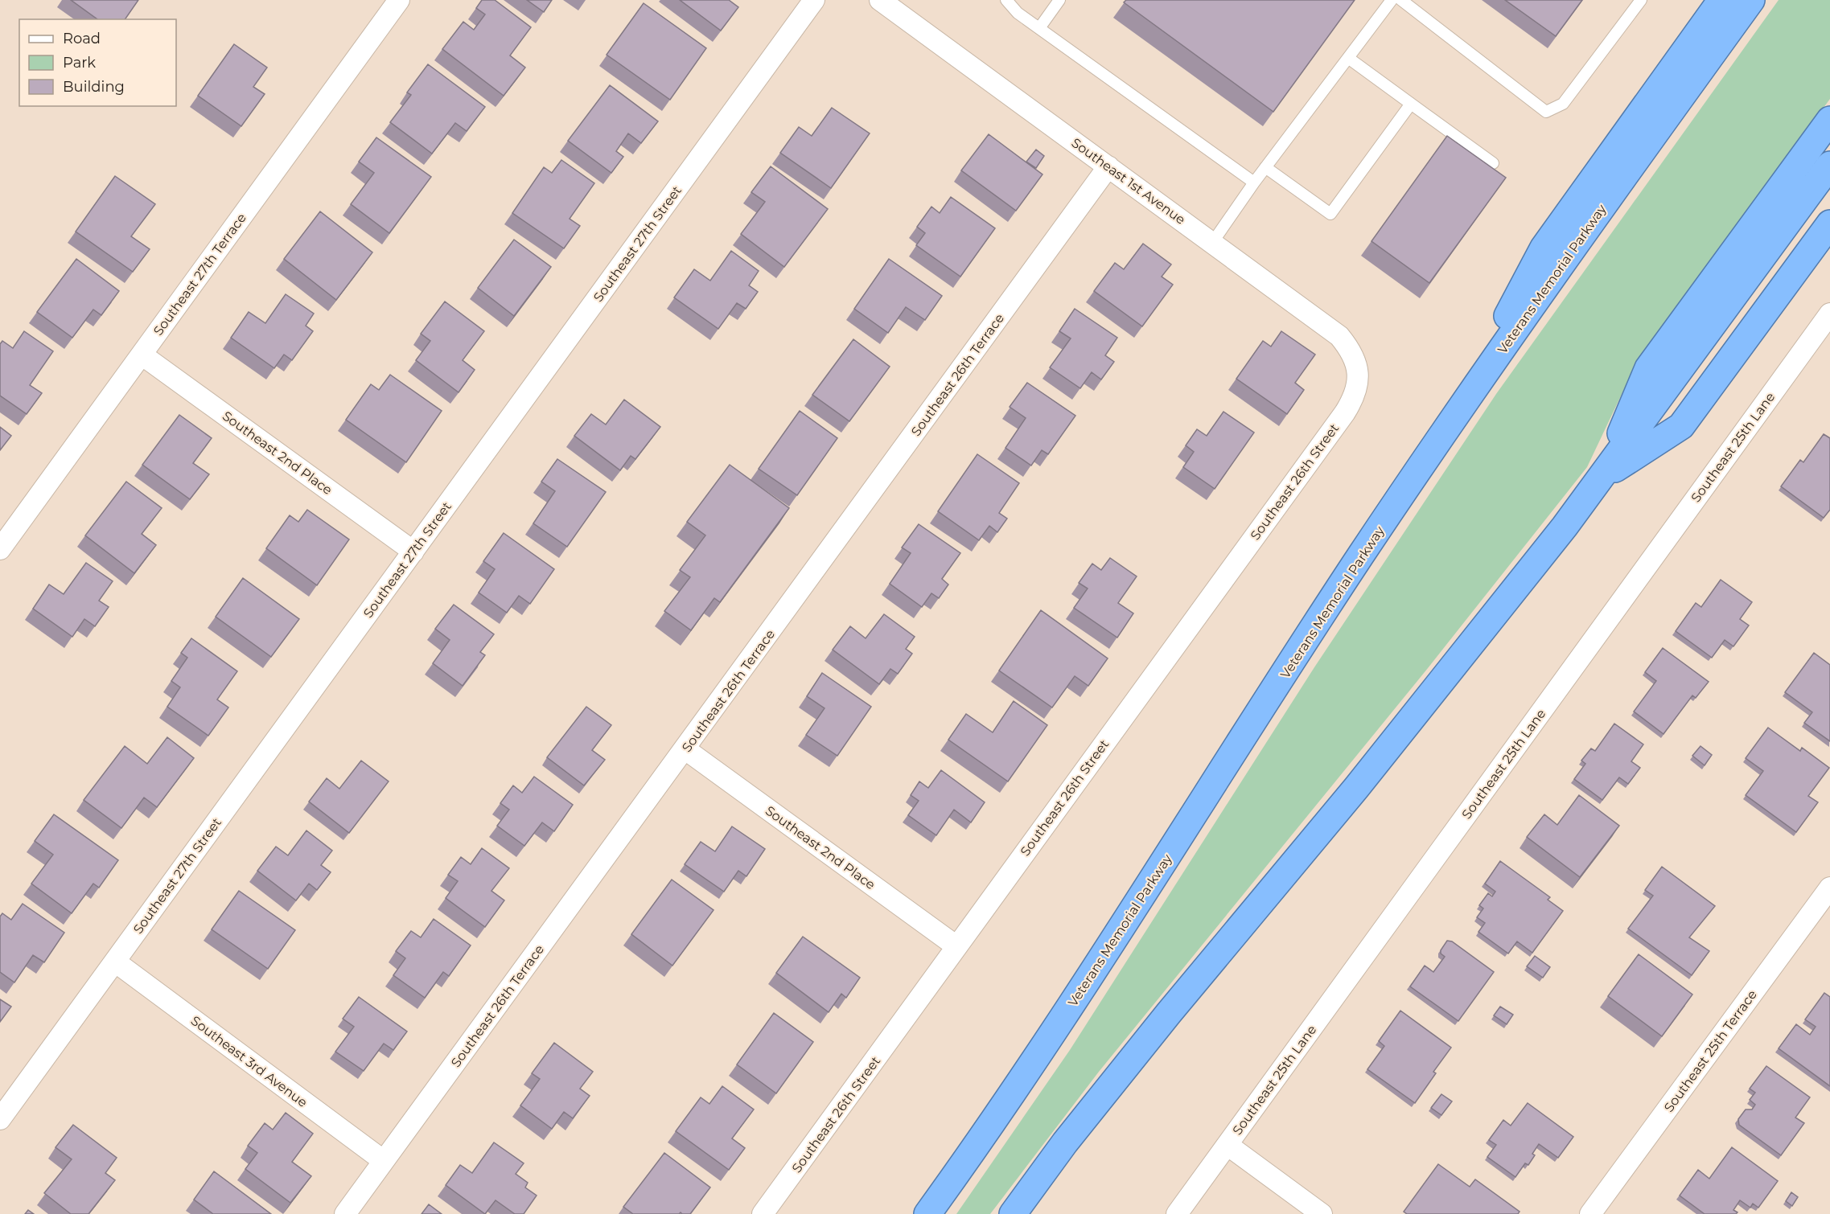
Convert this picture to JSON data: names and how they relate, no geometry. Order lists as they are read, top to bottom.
{
  "streets": {
    "highway": ["Veterans Memorial Parkway"],
    "street": [
      "Southeast 1st Avenue",
      "Southeast 27th Street",
      "Southeast 27th Terrace",
      "Southeast 26th Terrace",
      "Southeast 25th Lane",
      "Southeast 2nd Place",
      "Southeast 26th Street",
      "Southeast 25th Terrace",
      "Southeast 3rd Avenue"
    ]
  },
  "crossings": [
    ["Southeast 1st Avenue", "Southeast 26th Terrace"],
    ["Southeast 1st Avenue", "Southeast 26th Street"],
    ["Southeast 27th Street", "Southeast 2nd Place"],
    ["Southeast 27th Street", "Southeast 3rd Avenue"],
    ["Southeast 27th Terrace", "Southeast 2nd Place"],
    ["Southeast 26th Terrace", "Southeast 2nd Place"],
    ["Southeast 26th Terrace", "Southeast 3rd Avenue"],
    ["Southeast 2nd Place", "Southeast 26th Street"]
  ],
  "legend": ["Road", "Park", "Building"]
}
